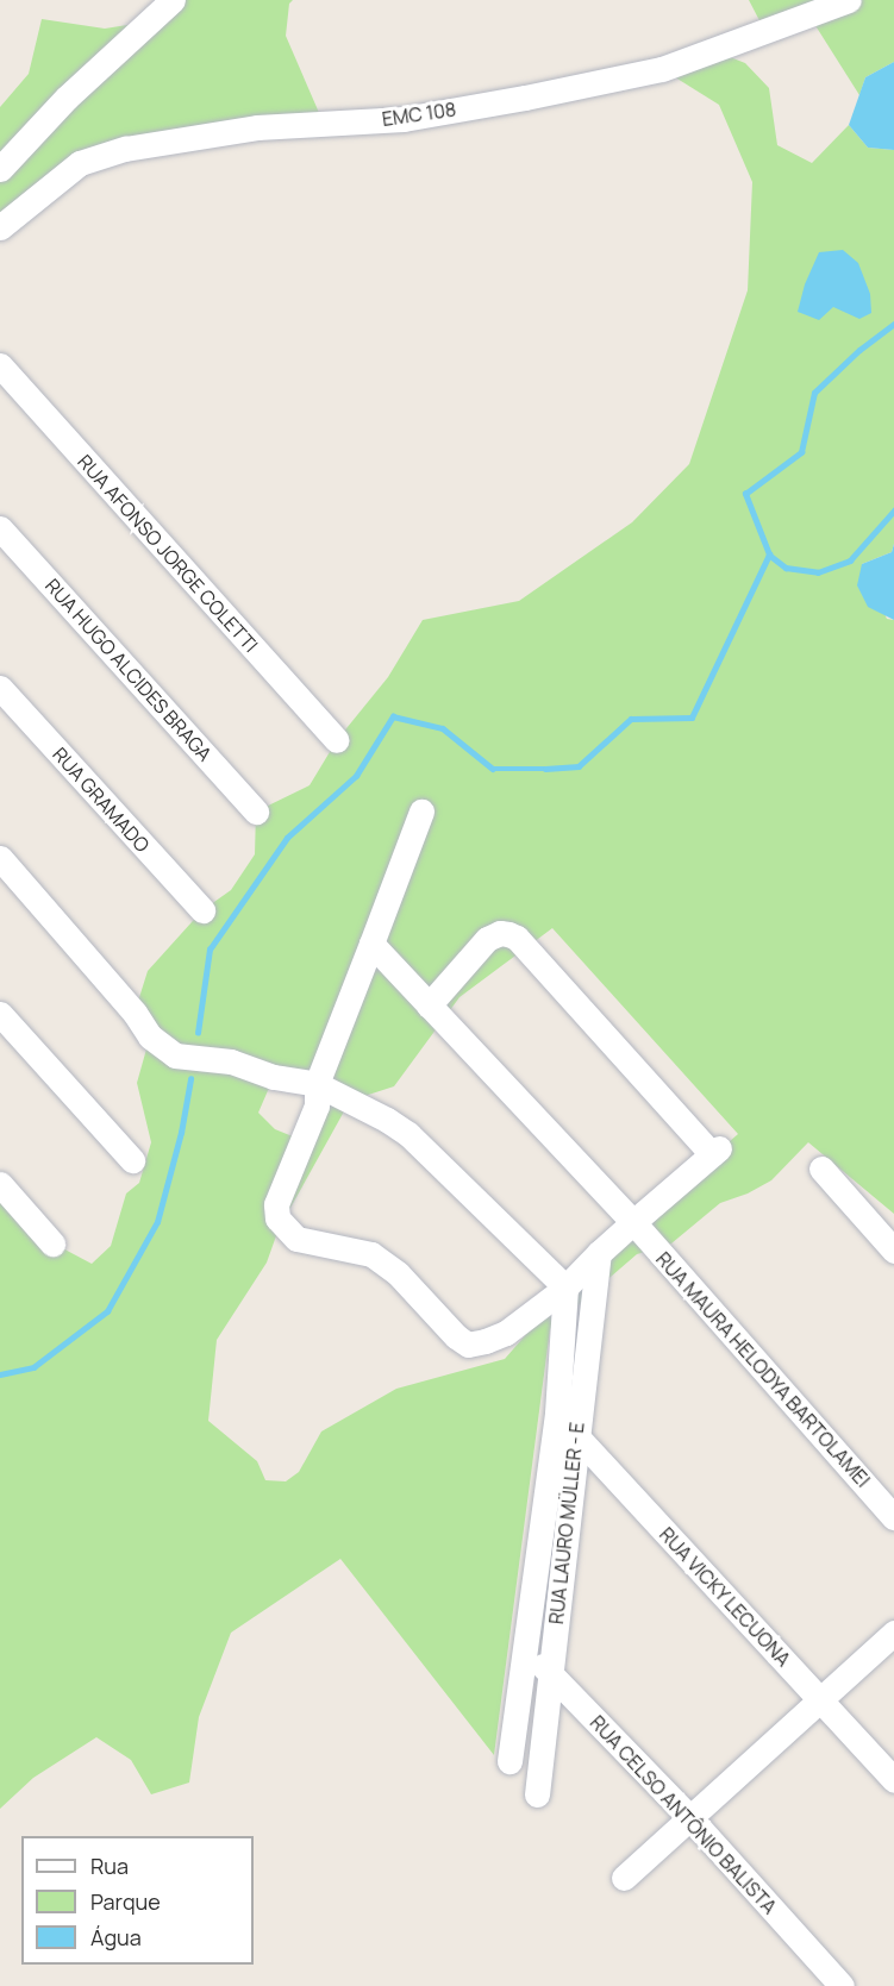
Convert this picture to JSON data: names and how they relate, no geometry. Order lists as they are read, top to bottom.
{
  "streets": {
    "street": [
      "EMC 108",
      "RUA AFONSO JORGE COLETTI",
      "RUA HUGO ALCIDES BRAGA",
      "RUA GRAMADO",
      "RUA MAURA HELODYA BARTOLAMEI",
      "RUA LAURO MÜLLER - E",
      "RUA VICKY LECUONA",
      "RUA CELSO ANTÔNIO BALISTA"
    ]
  },
  "crossings": [
    ["RUA LAURO MÜLLER - E", "RUA VICKY LECUONA"],
    ["RUA LAURO MÜLLER - E", "RUA CELSO ANTÔNIO BALISTA"]
  ],
  "legend": ["Rua", "Parque", "Água"]
}
